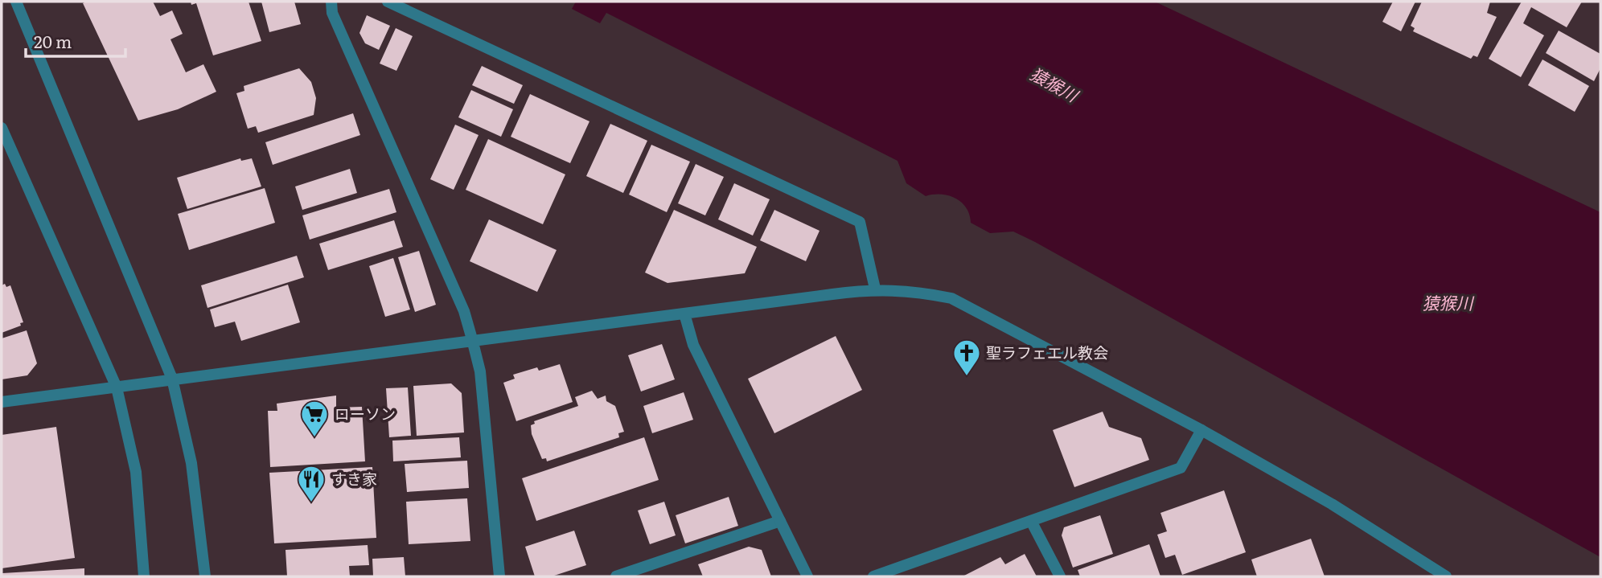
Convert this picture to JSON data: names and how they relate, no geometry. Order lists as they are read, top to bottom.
{
  "water": ["猿猴川"],
  "places": {
    "church": ["聖ラフェエル教会"],
    "supermarket": ["ローソン"],
    "restaurant": ["すき家"]
  },
  "scale_bar": "20 m"
}
